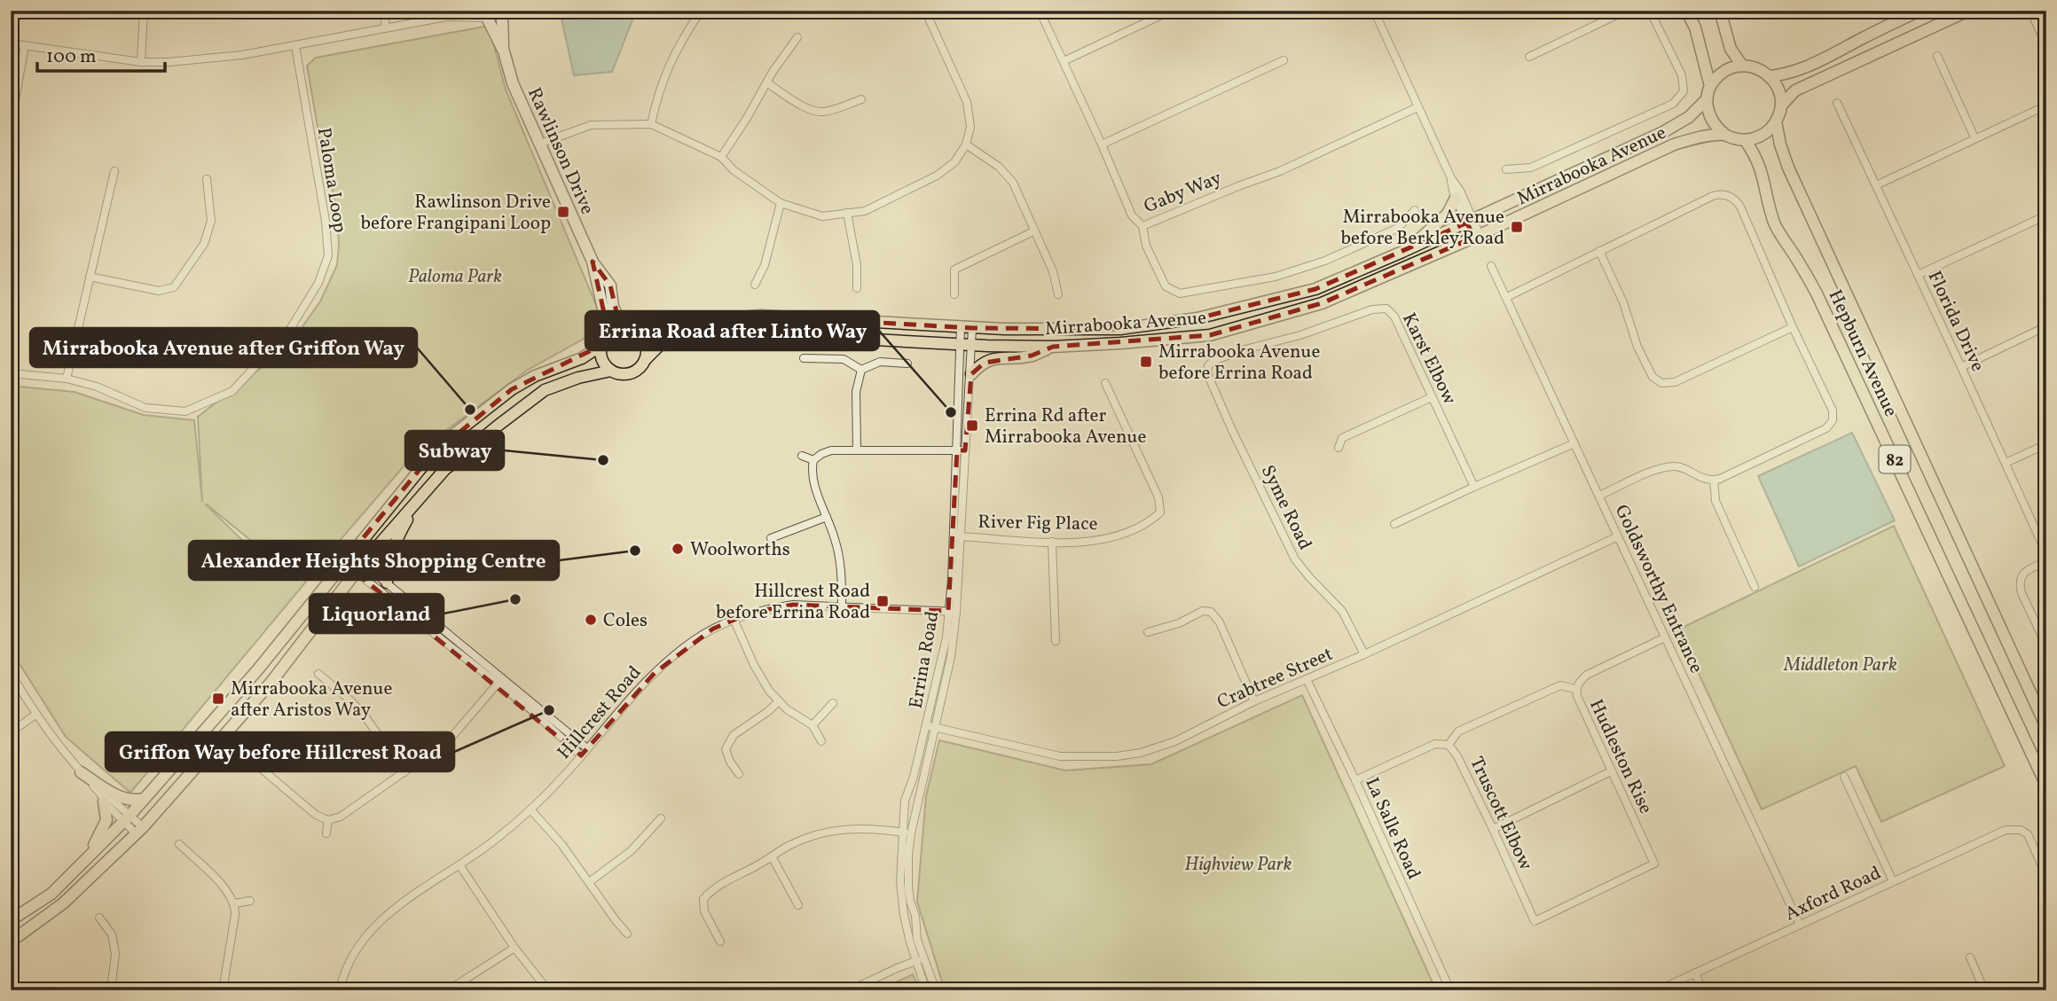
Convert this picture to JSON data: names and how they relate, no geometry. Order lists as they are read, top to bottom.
{
  "streets": {
    "main road": ["Mirrabooka Avenue", "Hepburn Avenue", "82"],
    "street": [
      "Rawlinson Drive",
      "Paloma Loop",
      "Gaby Way",
      "Florida Drive",
      "Karst Elbow",
      "Syme Road",
      "River Fig Place",
      "Goldsworthy Entrance",
      "Errina Road",
      "Crabtree Street",
      "Hillcrest Road",
      "Hudleston Rise",
      "Truscott Elbow",
      "La Salle Road",
      "Axford Road"
    ]
  },
  "crossings": [
    ["Rawlinson Drive", "Mirrabooka Avenue"],
    ["Mirrabooka Avenue", "Hepburn Avenue"],
    ["Mirrabooka Avenue", "82"],
    ["Mirrabooka Avenue", "Errina Road"],
    ["Hepburn Avenue", "82"],
    ["Karst Elbow", "Syme Road"],
    ["Syme Road", "Crabtree Street"],
    ["River Fig Place", "Errina Road"],
    ["Goldsworthy Entrance", "Crabtree Street"],
    ["Goldsworthy Entrance", "Hudleston Rise"],
    ["Goldsworthy Entrance", "Axford Road"],
    ["Errina Road", "Crabtree Street"],
    ["Errina Road", "Hillcrest Road"],
    ["Crabtree Street", "La Salle Road"],
    ["Hudleston Rise", "Truscott Elbow"],
    ["Truscott Elbow", "La Salle Road"]
  ],
  "parks": ["Paloma Park", "Middleton Park", "Highview Park"],
  "places": {
    "transit": [
      "Rawlinson Drive before Frangipani Loop",
      "Mirrabooka Avenue before Berkley Road",
      "Mirrabooka Avenue before Errina Road",
      "Errina Rd after Mirrabooka Avenue",
      "Hillcrest Road before Errina Road",
      "Mirrabooka Avenue after Aristos Way"
    ],
    "other": [
      "Mirrabooka Avenue after Griffon Way",
      "Errina Road after Linto Way",
      "Subway",
      "Woolworths",
      "Alexander Heights Shopping Centre",
      "Liquorland",
      "Coles",
      "Griffon Way before Hillcrest Road"
    ]
  },
  "scale_bar": "100 m"
}
